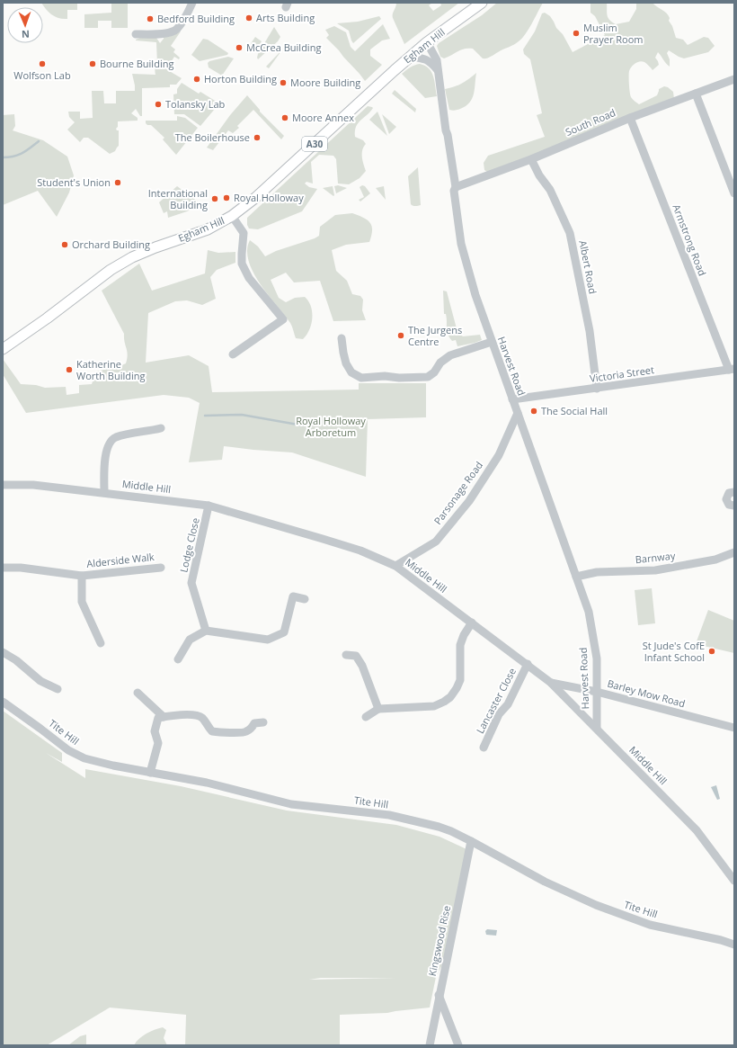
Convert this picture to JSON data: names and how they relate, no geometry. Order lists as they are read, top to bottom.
{
  "streets": {
    "main road": ["Egham Hill", "A30"],
    "street": [
      "South Road",
      "Armstrong Road",
      "Albert Road",
      "Harvest Road",
      "Victoria Street",
      "Middle Hill",
      "Parsonage Road",
      "Lodge Close",
      "Barnway",
      "Alderside Walk",
      "Barley Mow Road",
      "Lancaster Close",
      "Tite Hill",
      "Kingswood Rise"
    ]
  },
  "crossings": [
    ["Egham Hill", "Harvest Road"],
    ["South Road", "Armstrong Road"],
    ["South Road", "Albert Road"],
    ["South Road", "Harvest Road"],
    ["Armstrong Road", "Victoria Street"],
    ["Albert Road", "Victoria Street"],
    ["Harvest Road", "Victoria Street"],
    ["Harvest Road", "Middle Hill"],
    ["Harvest Road", "Parsonage Road"],
    ["Harvest Road", "Barnway"],
    ["Harvest Road", "Barley Mow Road"],
    ["Middle Hill", "Parsonage Road"],
    ["Middle Hill", "Lodge Close"],
    ["Middle Hill", "Barley Mow Road"],
    ["Middle Hill", "Lancaster Close"],
    ["Tite Hill", "Kingswood Rise"]
  ],
  "parks": ["Royal Holloway Arboretum"],
  "places": [
    "Arts Building",
    "Bedford Building",
    "Muslim Prayer Room",
    "McCrea Building",
    "Wolfson Lab",
    "Bourne Building",
    "Horton Building",
    "Moore Building",
    "Tolansky Lab",
    "Moore Annex",
    "The Boilerhouse",
    "Student's Union",
    "Royal Holloway",
    "International Building",
    "Orchard Building",
    "The Jurgens Centre",
    "Katherine Worth Building",
    "The Social Hall",
    "St Jude's CofE Infant School"
  ],
  "north": "bottom"
}
